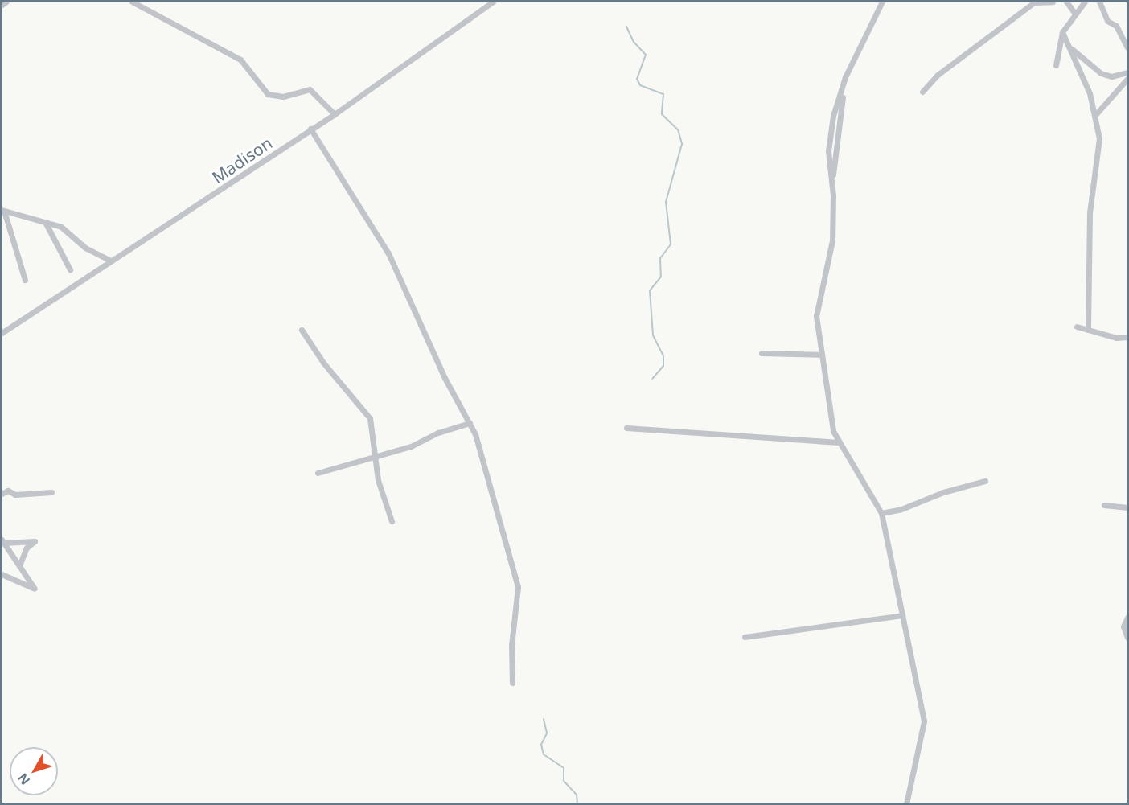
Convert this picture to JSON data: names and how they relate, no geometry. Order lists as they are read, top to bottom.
{
  "streets": {
    "street": ["Madison"]
  },
  "north": "bottom left"
}
